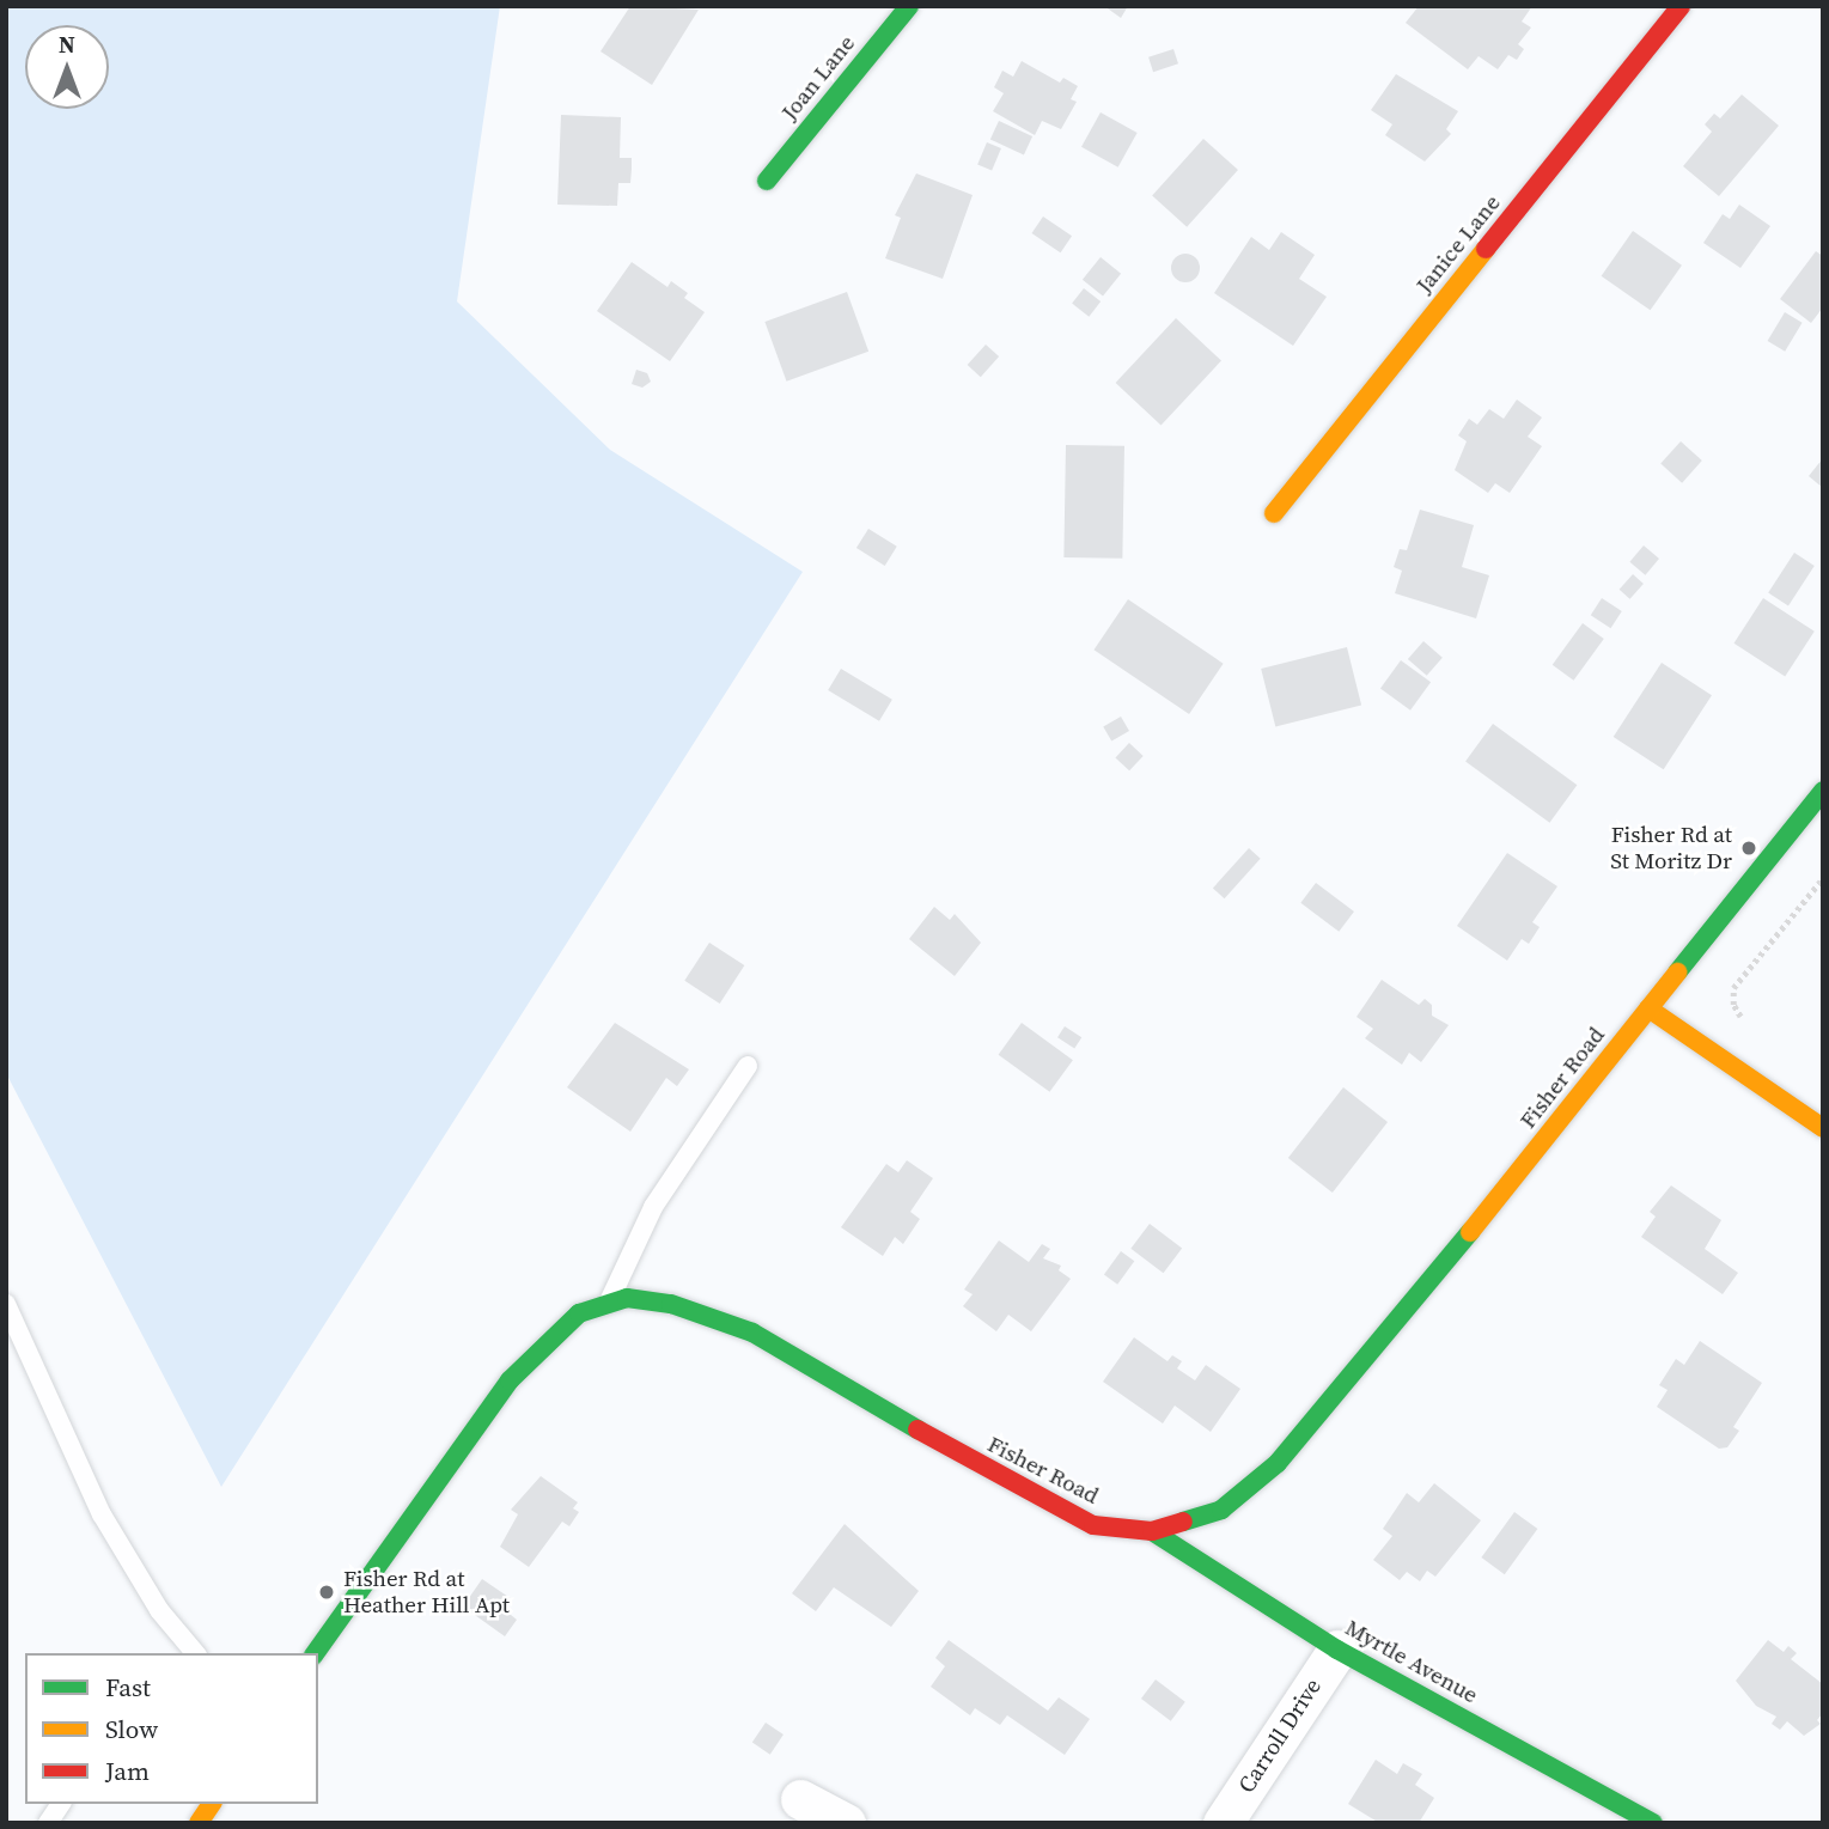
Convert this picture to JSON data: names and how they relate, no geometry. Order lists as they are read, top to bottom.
{
  "streets": {
    "street": [
      "Joan Lane",
      "Janice Lane",
      "Fisher Road",
      "Myrtle Avenue",
      "Carroll Drive"
    ]
  },
  "crossings": [
    ["Fisher Road", "Myrtle Avenue"],
    ["Myrtle Avenue", "Carroll Drive"]
  ],
  "places": ["Fisher Rd at St Moritz Dr", "Fisher Rd at Heather Hill Apt"],
  "legend": ["Fast", "Slow", "Jam"],
  "north": "top"
}
